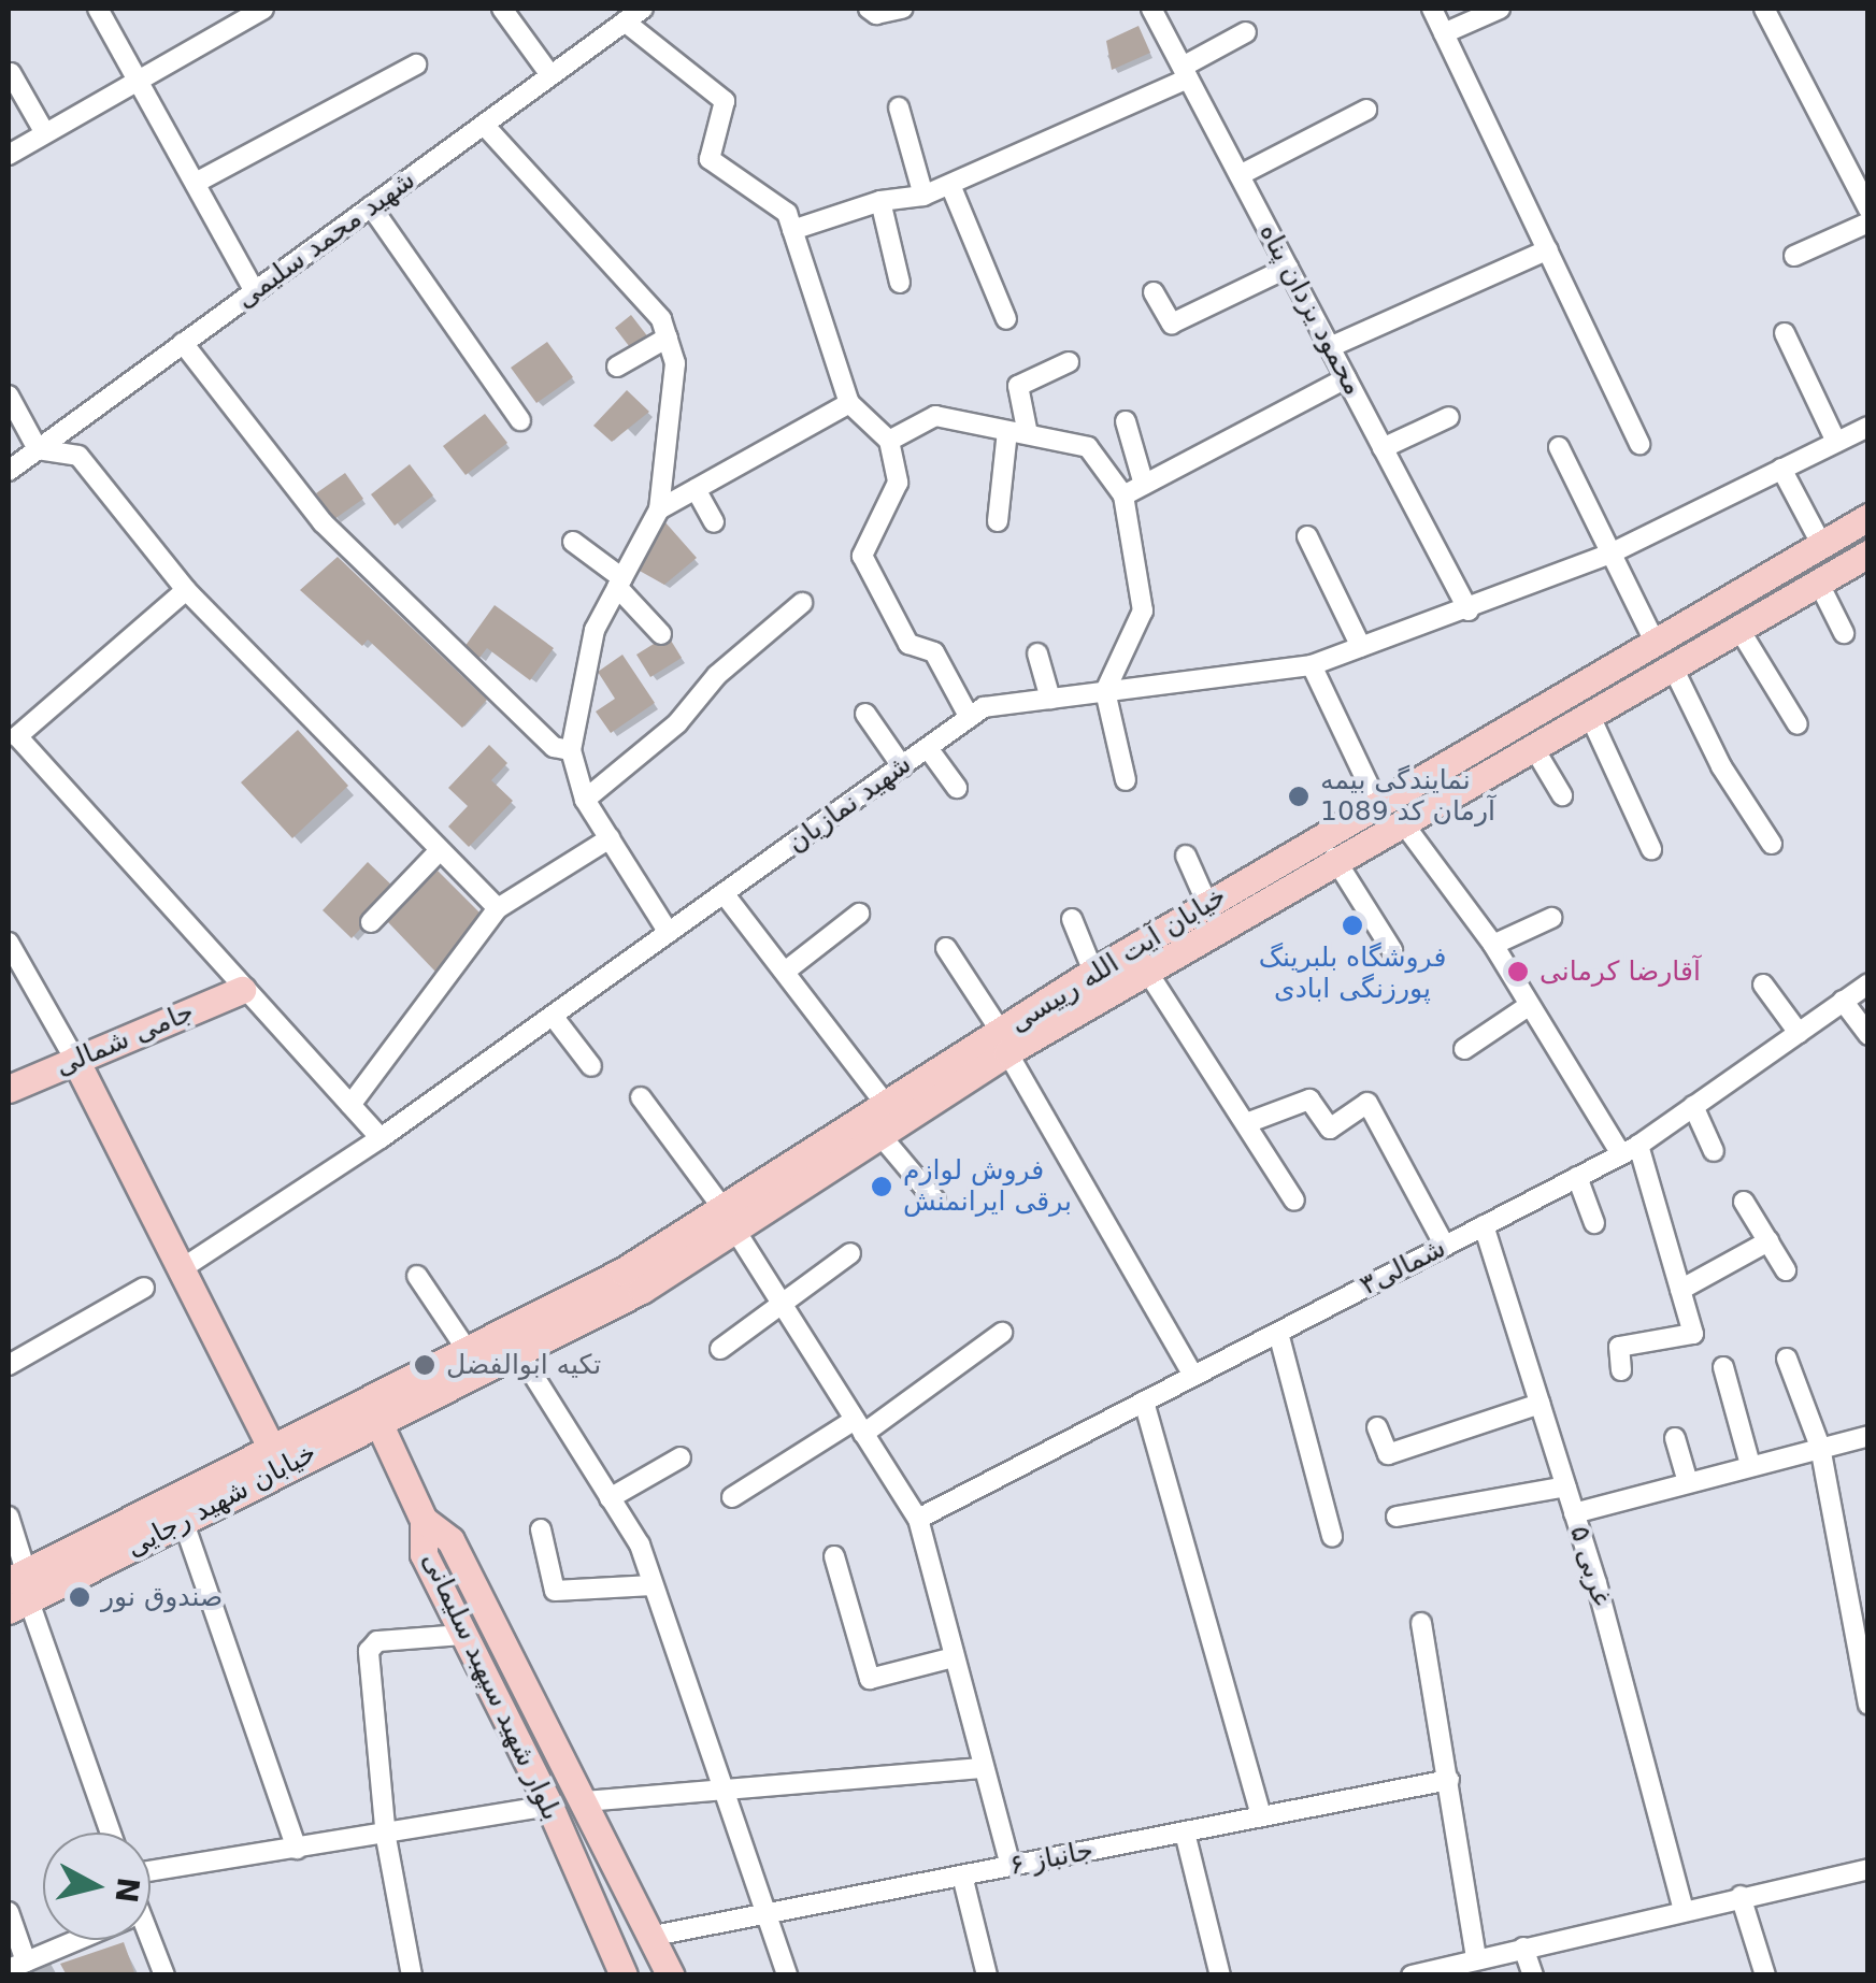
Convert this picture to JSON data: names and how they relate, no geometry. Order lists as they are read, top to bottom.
{
  "streets": {
    "main road": [
      "خیابان آیت الله رییسی",
      "جامی شمالی",
      "خیابان شهید رجایی",
      "بلوار شهید سپهبد سلیمانی"
    ],
    "street": [
      "شهید محمد سلیمی",
      "محمود یزدان پناه",
      "شهید نمازیان",
      "شمالی۳",
      "غربی ۵",
      "جانباز ۶"
    ]
  },
  "crossings": [
    ["محمود یزدان پناه", "شهید نمازیان"],
    ["خیابان آیت الله رییسی", "خیابان شهید رجایی"],
    ["شمالی۳", "غربی ۵"],
    ["بلوار شهید سپهبد سلیمانی", "جانباز ۶"]
  ],
  "places": [
    "نمایندگی بیمه آرمان کد 1089",
    "فروشگاه بلبرینگ پورزنگی ابادی",
    "آقارضا کرمانی",
    "فروش لوازم برقی ایرانمنش",
    "تکیه ابوالفضل",
    "صندوق نور"
  ],
  "north": "right"
}
